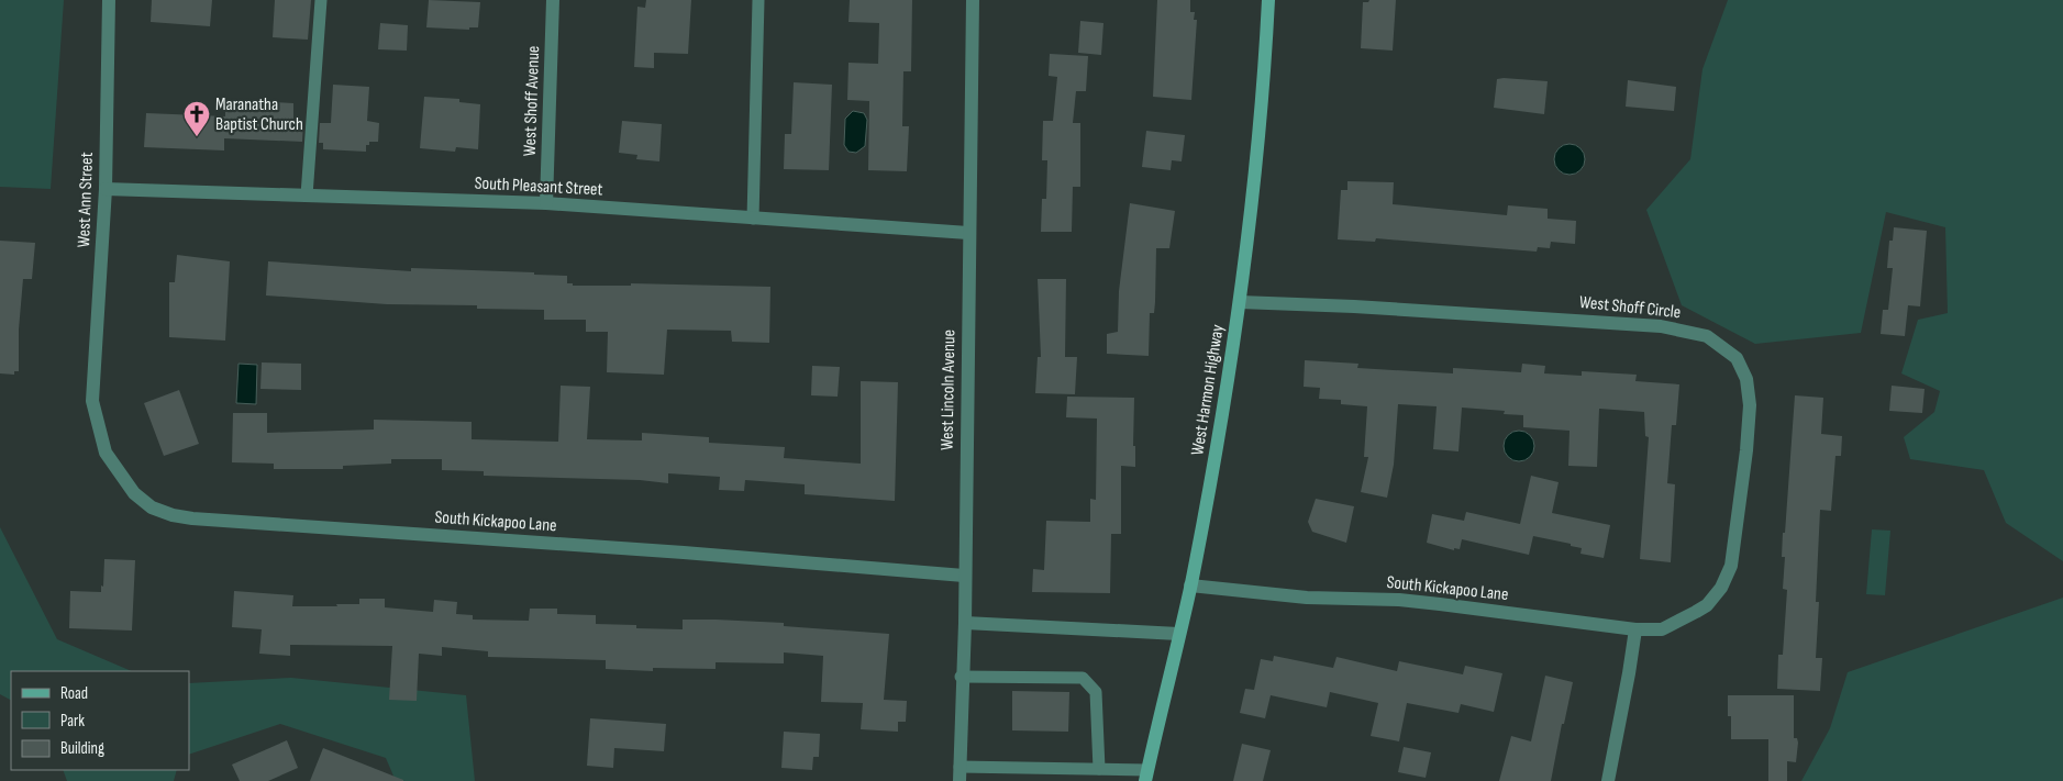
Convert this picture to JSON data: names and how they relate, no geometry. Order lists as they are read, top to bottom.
{
  "streets": {
    "main road": ["West Harmon Highway"],
    "street": [
      "West Shoff Avenue",
      "South Pleasant Street",
      "West Ann Street",
      "West Shoff Circle",
      "West Lincoln Avenue",
      "South Kickapoo Lane"
    ]
  },
  "crossings": [
    ["West Shoff Avenue", "South Pleasant Street"],
    ["South Pleasant Street", "West Ann Street"],
    ["South Pleasant Street", "West Lincoln Avenue"],
    ["West Ann Street", "South Kickapoo Lane"],
    ["West Shoff Circle", "West Harmon Highway"],
    ["West Shoff Circle", "South Kickapoo Lane"],
    ["West Lincoln Avenue", "South Kickapoo Lane"],
    ["West Harmon Highway", "South Kickapoo Lane"]
  ],
  "places": {
    "church": ["Maranatha Baptist Church"]
  },
  "legend": ["Road", "Park", "Building"]
}
